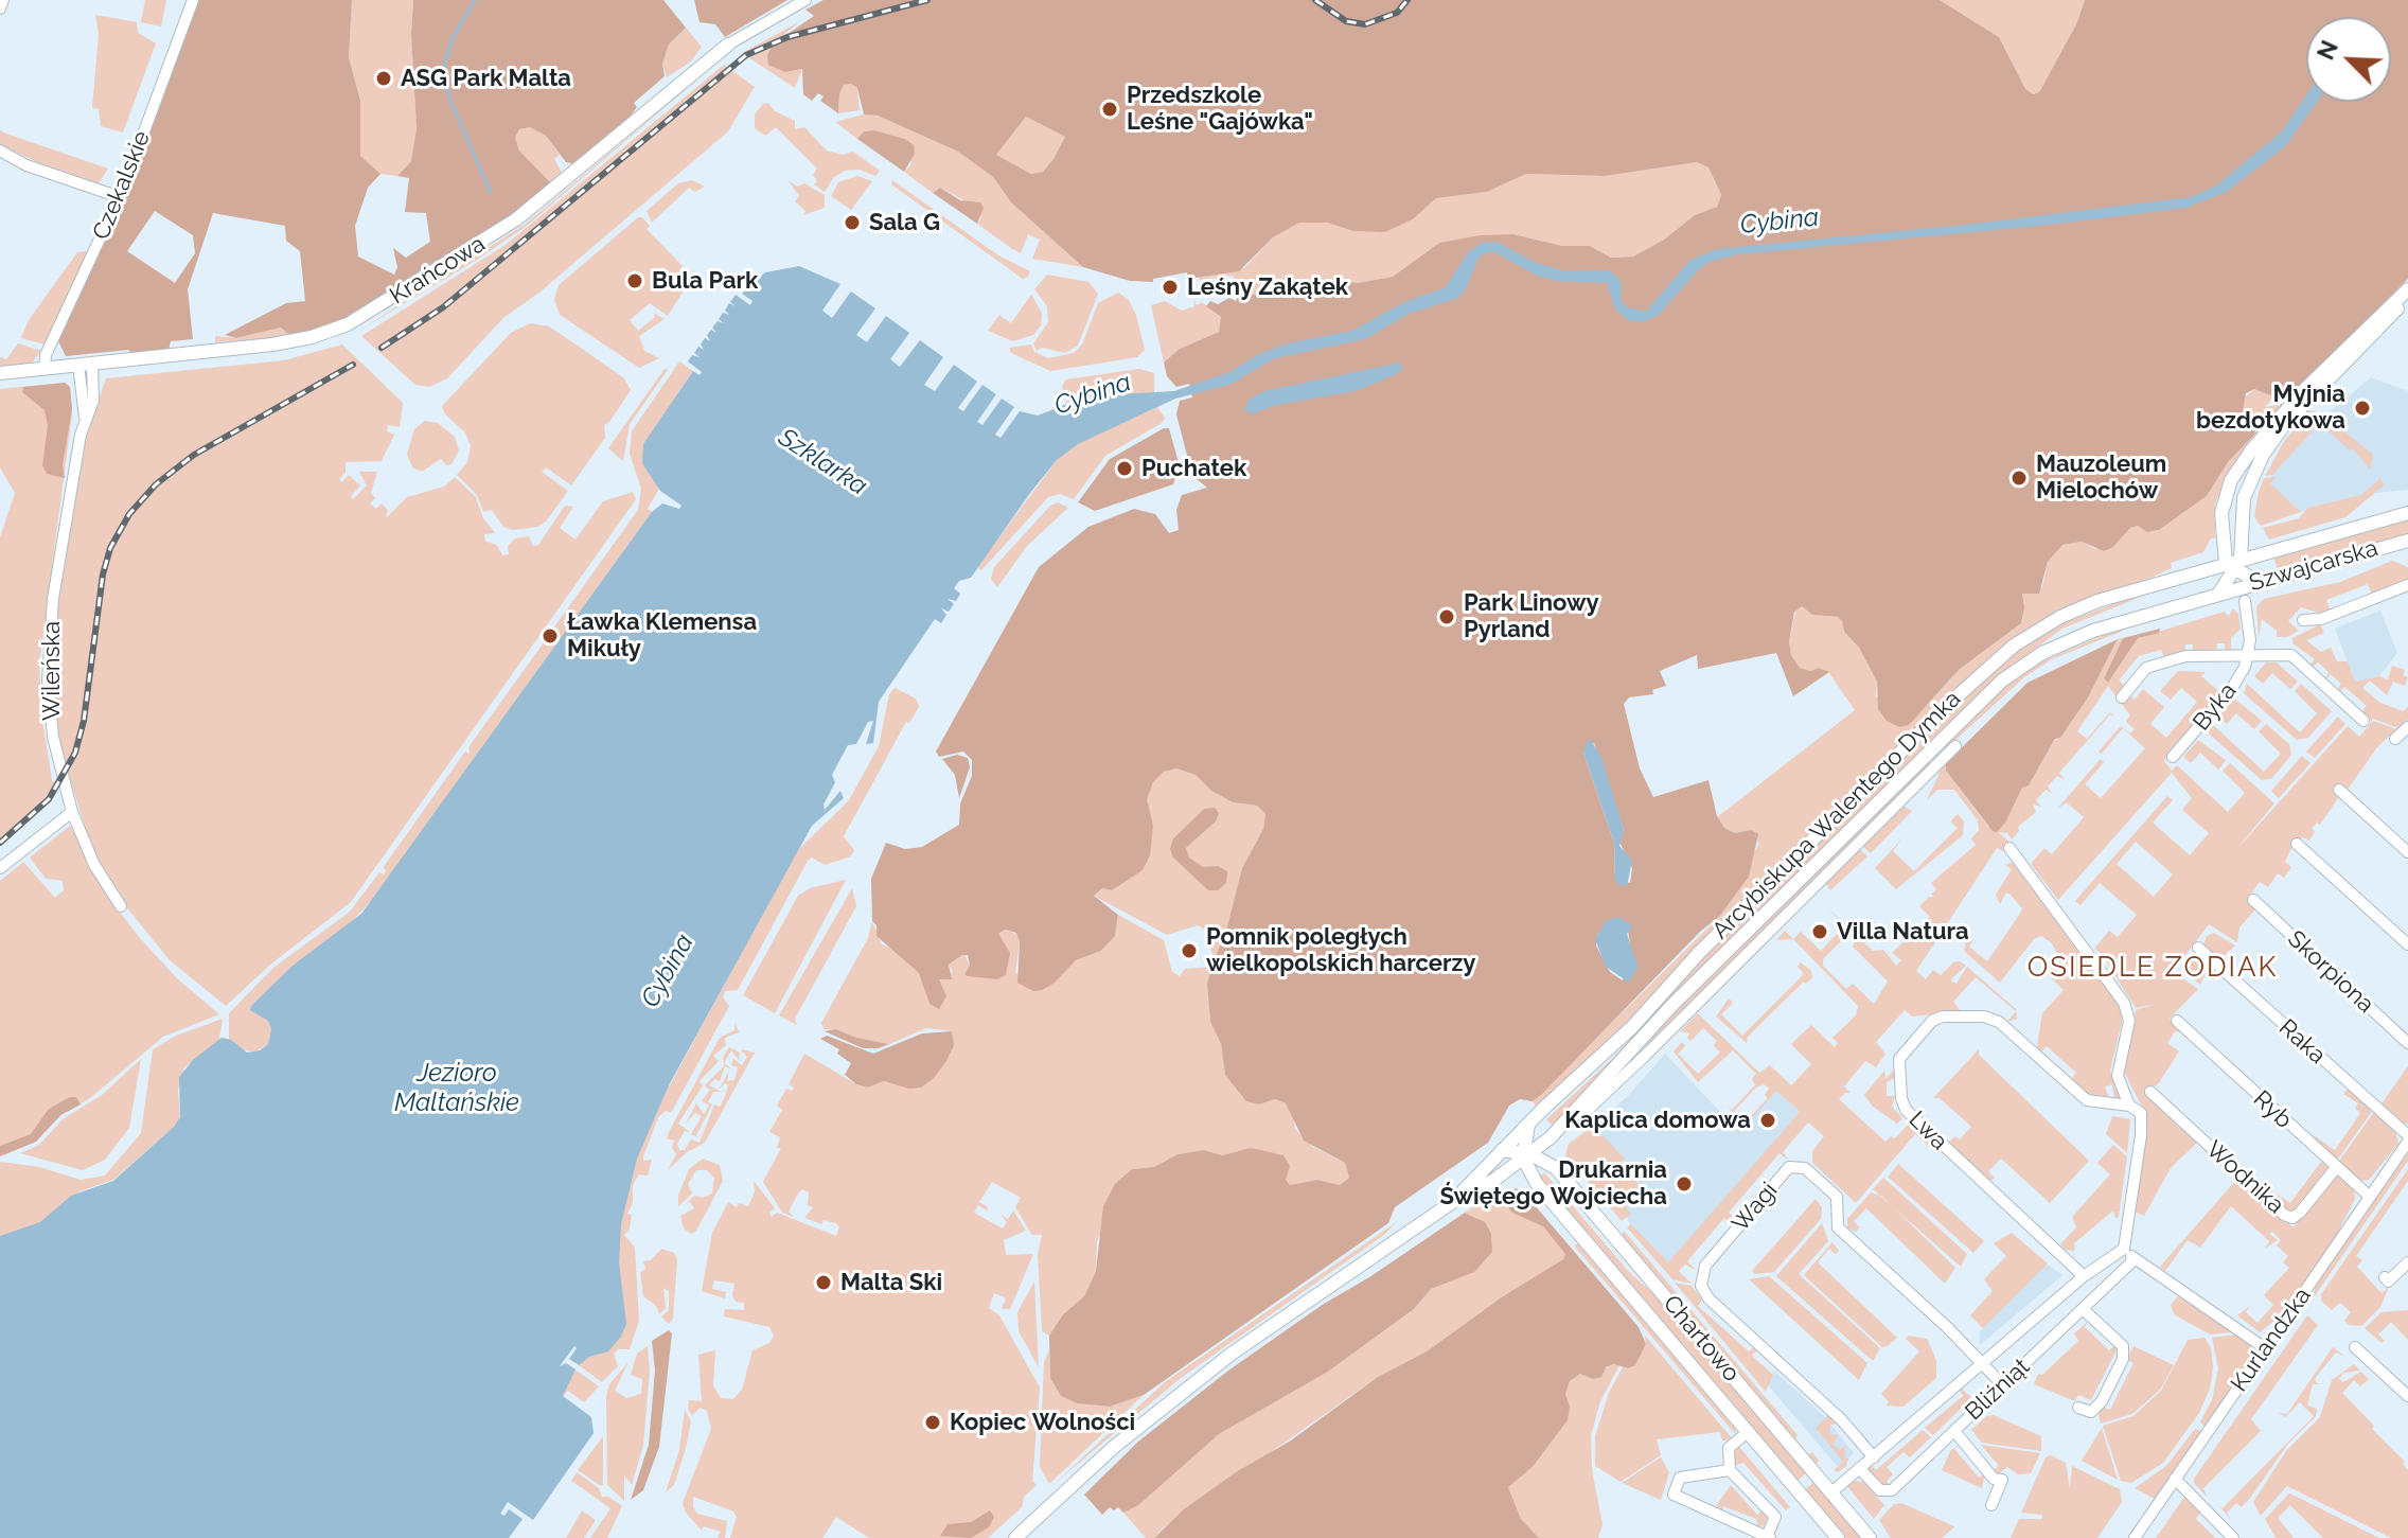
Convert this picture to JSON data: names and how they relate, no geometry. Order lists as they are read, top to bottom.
{
  "streets": {
    "street": [
      "Czekalskie",
      "Krańcowa",
      "Szwajcarska",
      "Wileńska",
      "Byka",
      "Arcybiskupa Walentego Dymka",
      "Skorpiona",
      "Raka",
      "Ryb",
      "Lwa",
      "Wodnika",
      "Wagi",
      "Chartowo",
      "Kurlandzka",
      "Bliźniąt"
    ]
  },
  "crossings": [
    ["Czekalskie", "Krańcowa"],
    ["Krańcowa", "Wileńska"],
    ["Szwajcarska", "Arcybiskupa Walentego Dymka"],
    ["Arcybiskupa Walentego Dymka", "Chartowo"],
    ["Ryb", "Wodnika"],
    ["Ryb", "Kurlandzka"],
    ["Lwa", "Bliźniąt"],
    ["Wagi", "Bliźniąt"],
    ["Chartowo", "Bliźniąt"]
  ],
  "districts": ["OSIEDLE ZODIAK"],
  "water": ["Cybina", "Szklarka", "Jezioro Maltańskie"],
  "places": [
    "ASG Park Malta",
    "Przedszkole Leśne \"Gajówka\"",
    "Sala G",
    "Bula Park",
    "Leśny Zakątek",
    "Myjnia bezdotykowa",
    "Puchatek",
    "Mauzoleum Mielochów",
    "Park Linowy Pyrland",
    "Ławka Klemensa Mikuły",
    "Villa Natura",
    "Pomnik poległych wielkopolskich harcerzy",
    "Kaplica domowa",
    "Drukarnia Świętego Wojciecha",
    "Malta Ski",
    "Kopiec Wolności"
  ],
  "north": "top left"
}
